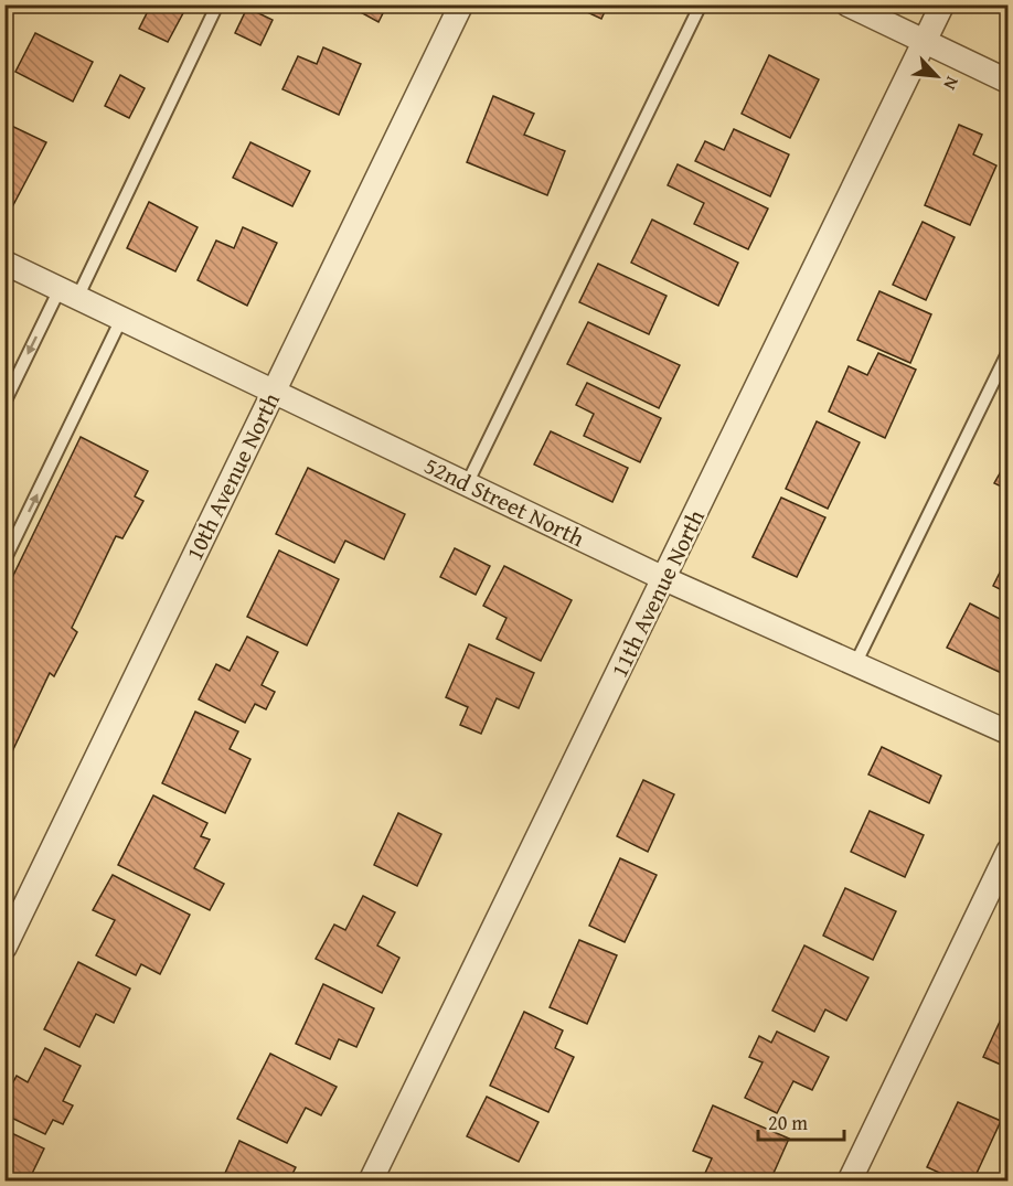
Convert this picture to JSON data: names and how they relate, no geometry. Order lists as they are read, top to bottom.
{
  "streets": {
    "street": ["10th Avenue North", "52nd Street North", "11th Avenue North"]
  },
  "crossings": [
    ["10th Avenue North", "52nd Street North"],
    ["52nd Street North", "11th Avenue North"]
  ],
  "scale_bar": "20 m",
  "north": "bottom right"
}
